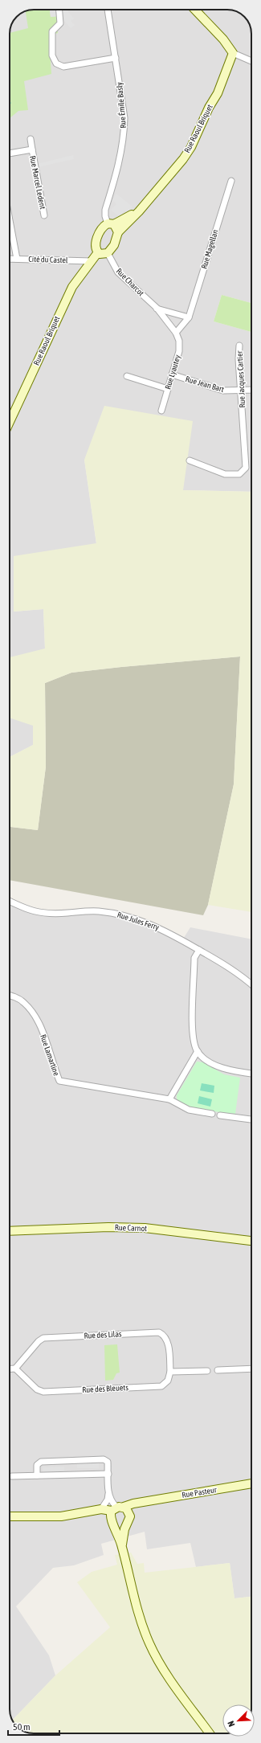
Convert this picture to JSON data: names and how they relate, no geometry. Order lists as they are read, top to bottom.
{
  "streets": {
    "main road": ["Rue Raoul Briquet", "Rue Carnot", "Rue Pasteur"],
    "street": [
      "Rue Émile Basly",
      "Rue Marcel Ledent",
      "Rue Magellan",
      "Cité du Castel",
      "Rue Charcot",
      "Rue Lyautey",
      "Rue Jacques Cartier",
      "Rue Jean Bart",
      "Rue Jules Ferry",
      "Rue Lamartine",
      "Rue des Lilas",
      "Rue des Bleuets"
    ]
  },
  "crossings": [
    ["Rue Émile Basly", "Rue Raoul Briquet"],
    ["Rue Raoul Briquet", "Cité du Castel"],
    ["Rue Raoul Briquet", "Rue Charcot"],
    ["Rue Magellan", "Rue Charcot"],
    ["Rue Charcot", "Rue Lyautey"],
    ["Rue Lyautey", "Rue Jean Bart"],
    ["Rue Jacques Cartier", "Rue Jean Bart"],
    ["Rue des Lilas", "Rue des Bleuets"]
  ],
  "scale_bar": "50 m",
  "north": "bottom left"
}
